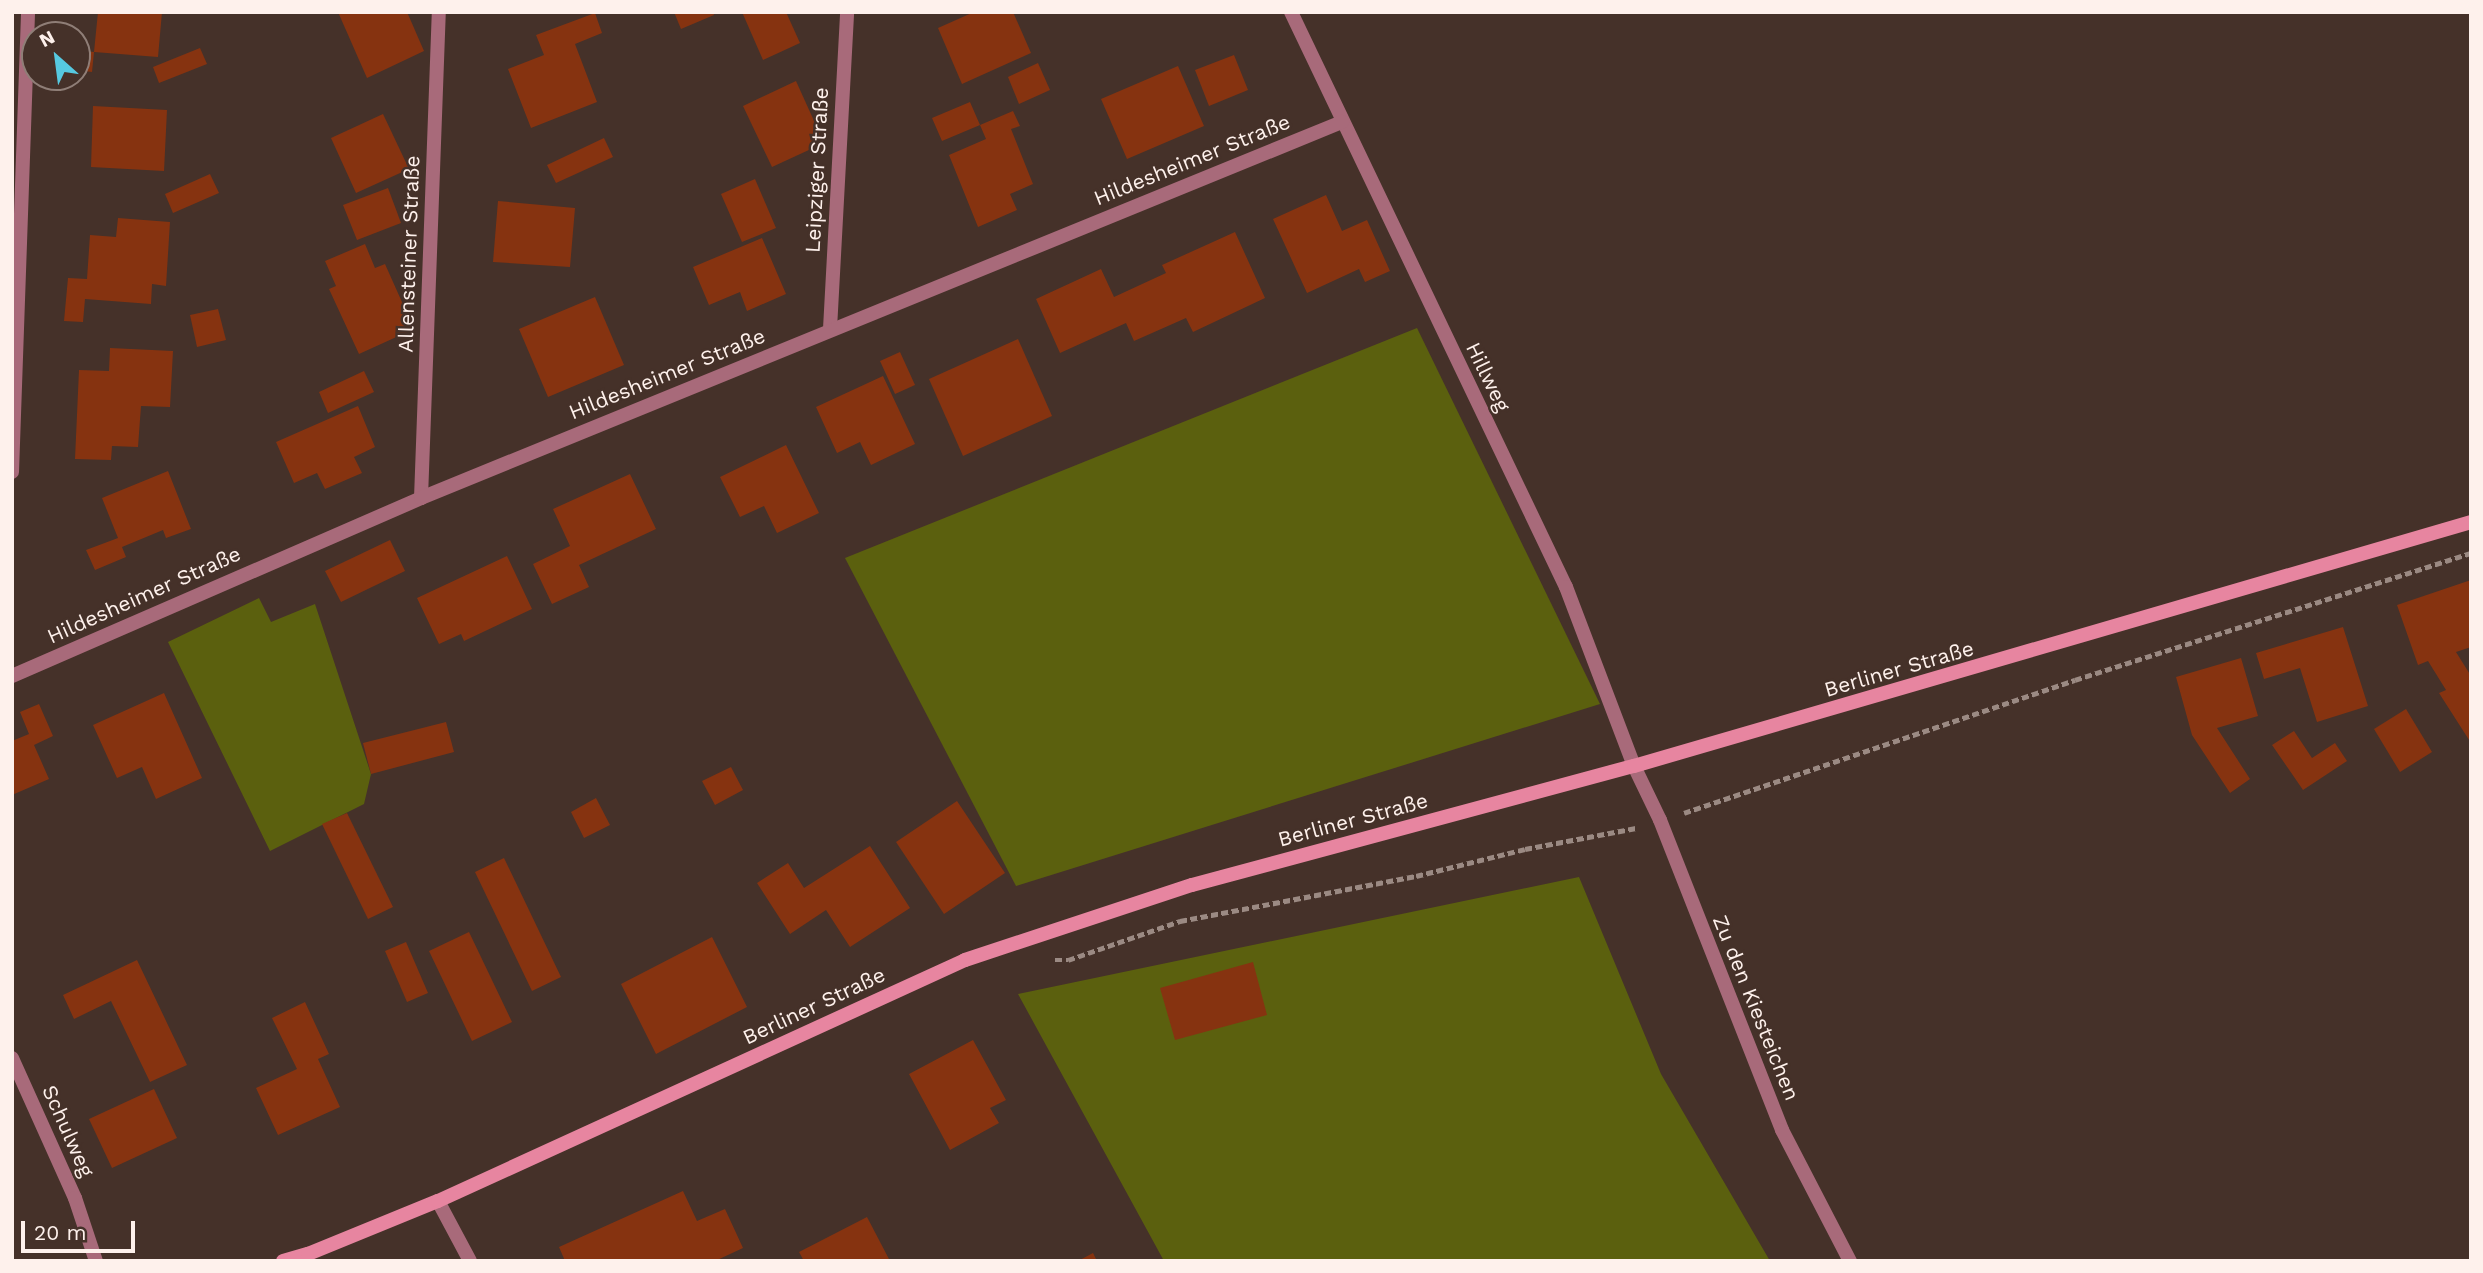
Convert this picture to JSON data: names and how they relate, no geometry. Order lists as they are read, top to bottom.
{
  "streets": {
    "main road": ["Berliner Straße"],
    "street": [
      "Hildesheimer Straße",
      "Leipziger Straße",
      "Allensteiner Straße",
      "Hillweg",
      "Zu den Kiesteichen",
      "Schulweg"
    ]
  },
  "crossings": [
    ["Hildesheimer Straße", "Leipziger Straße"],
    ["Hildesheimer Straße", "Allensteiner Straße"],
    ["Hildesheimer Straße", "Hillweg"],
    ["Hillweg", "Berliner Straße"],
    ["Hillweg", "Zu den Kiesteichen"],
    ["Berliner Straße", "Zu den Kiesteichen"]
  ],
  "scale_bar": "20 m",
  "north": "top left"
}
